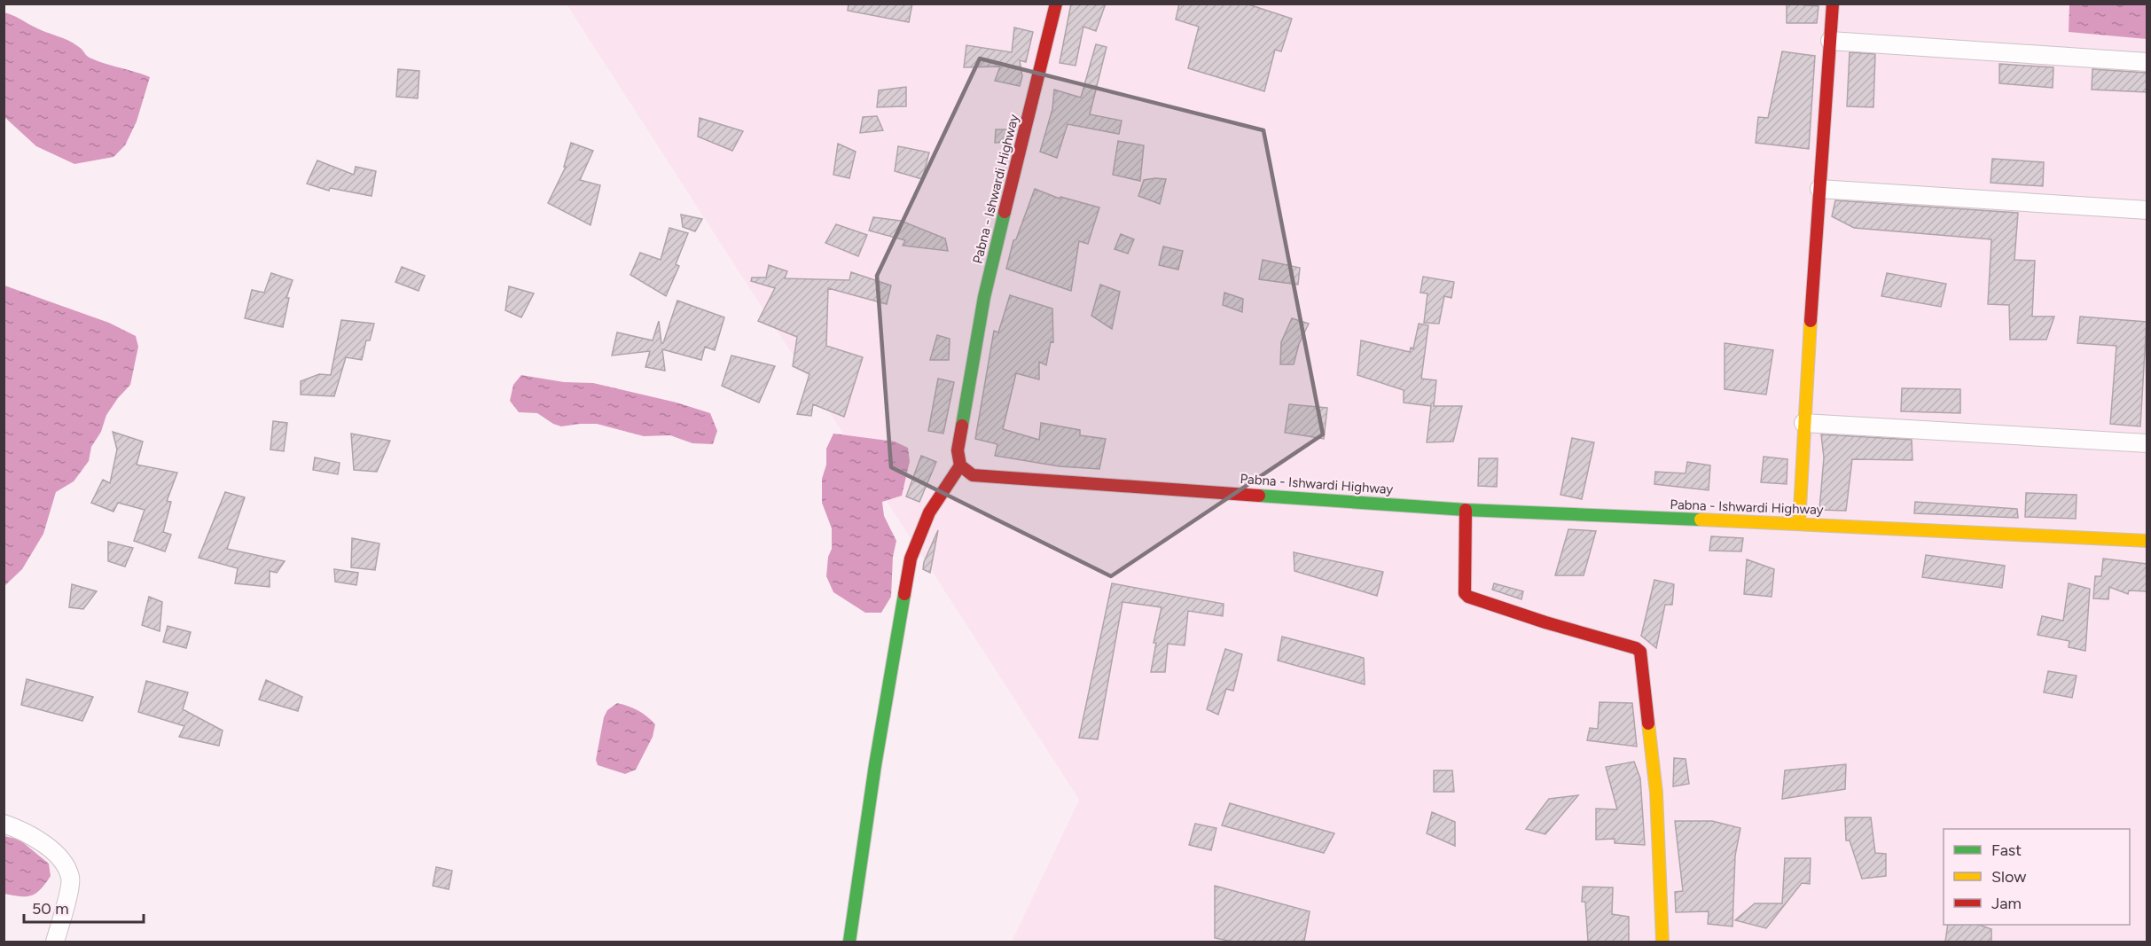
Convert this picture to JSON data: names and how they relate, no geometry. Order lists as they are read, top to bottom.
{
  "streets": {
    "main road": ["Pabna - Ishwardi Highway"]
  },
  "legend": ["Fast", "Slow", "Jam"],
  "scale_bar": "50 m"
}
